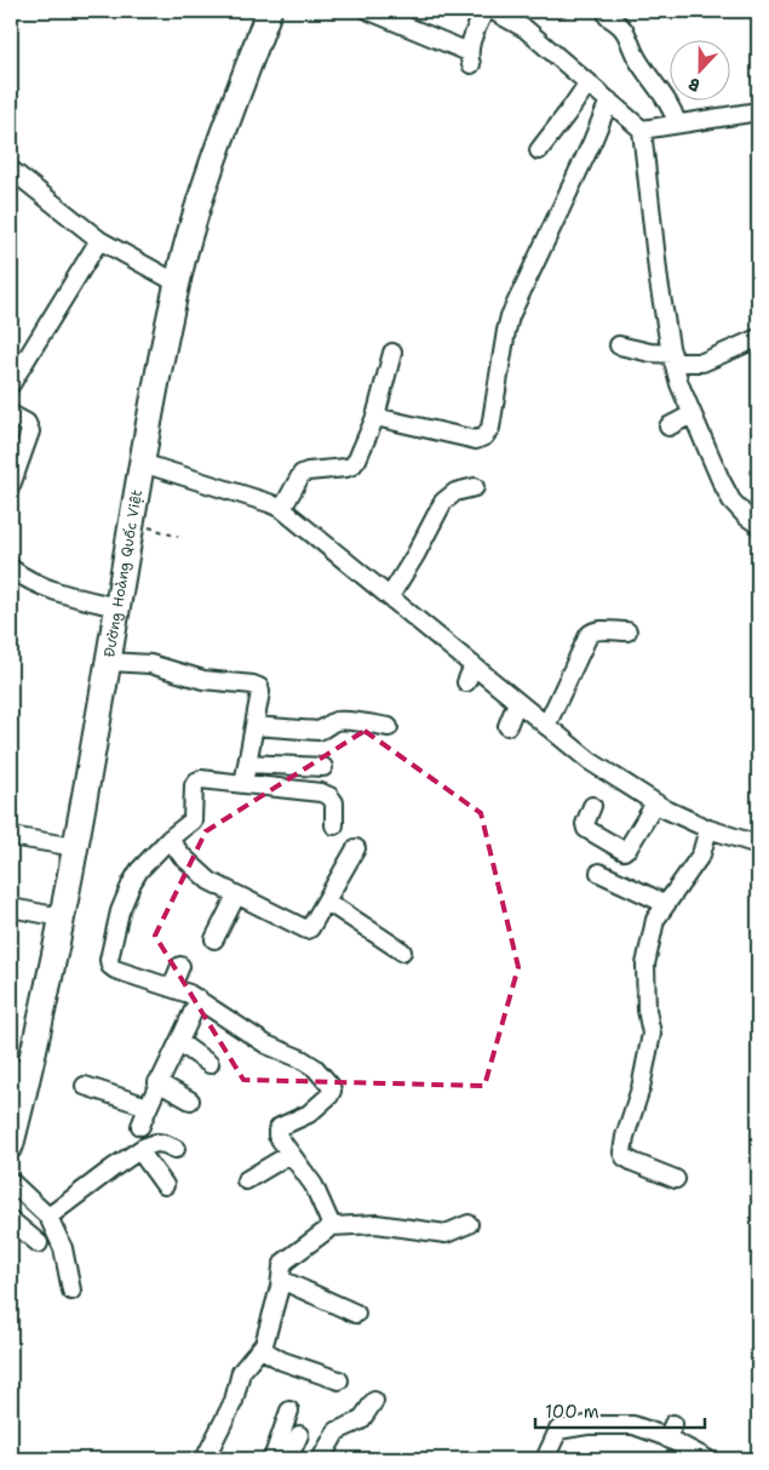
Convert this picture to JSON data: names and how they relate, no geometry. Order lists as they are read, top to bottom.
{
  "streets": {
    "highway": ["Đường Hoàng Quốc Việt"]
  },
  "scale_bar": "100 m",
  "north": "bottom"
}
